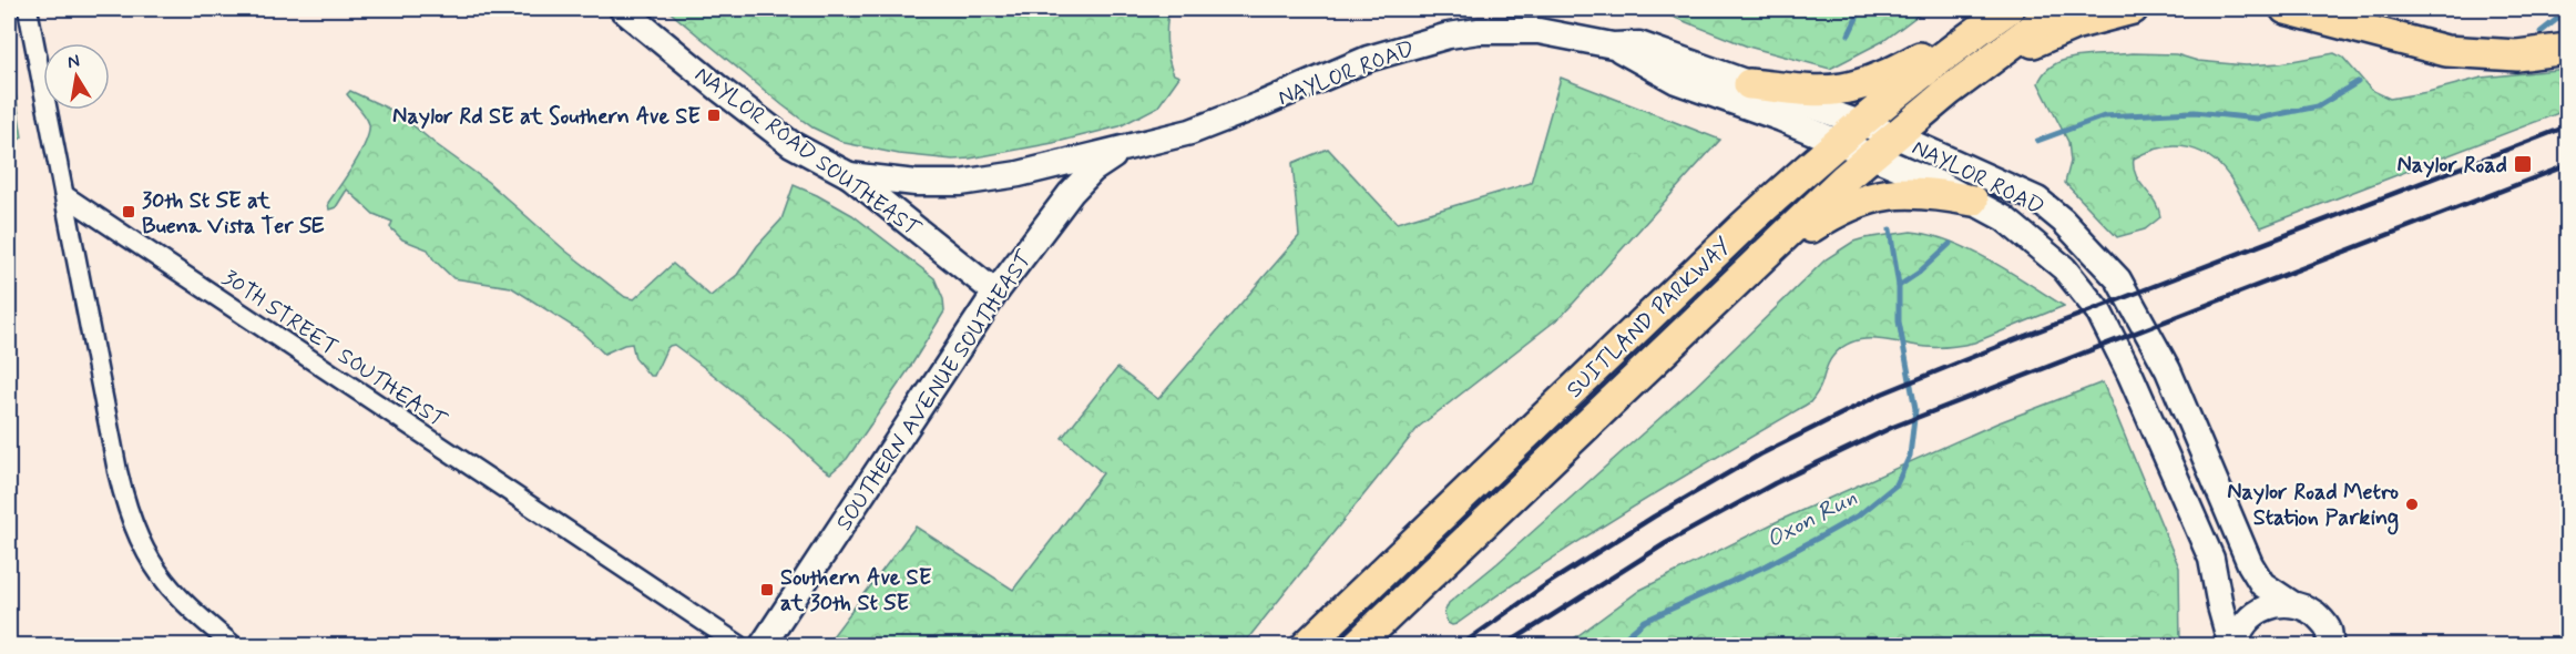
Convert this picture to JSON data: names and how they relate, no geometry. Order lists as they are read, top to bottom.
{
  "streets": {
    "highway": ["SUITLAND PARKWAY"],
    "main road": ["NAYLOR ROAD", "NAYLOR ROAD SOUTHEAST", "SOUTHERN AVENUE SOUTHEAST"],
    "street": ["30TH STREET SOUTHEAST"]
  },
  "crossings": [
    ["NAYLOR ROAD", "NAYLOR ROAD SOUTHEAST"],
    ["NAYLOR ROAD", "SUITLAND PARKWAY"],
    ["NAYLOR ROAD", "SOUTHERN AVENUE SOUTHEAST"],
    ["NAYLOR ROAD SOUTHEAST", "SOUTHERN AVENUE SOUTHEAST"]
  ],
  "water": ["Oxon Run"],
  "places": {
    "transit": [
      "Naylor Rd SE at Southern Ave SE",
      "Naylor Road",
      "30th St SE at Buena Vista Ter SE",
      "Southern Ave SE at 30th St SE"
    ],
    "other": ["Naylor Road Metro Station Parking"]
  },
  "north": "top"
}
